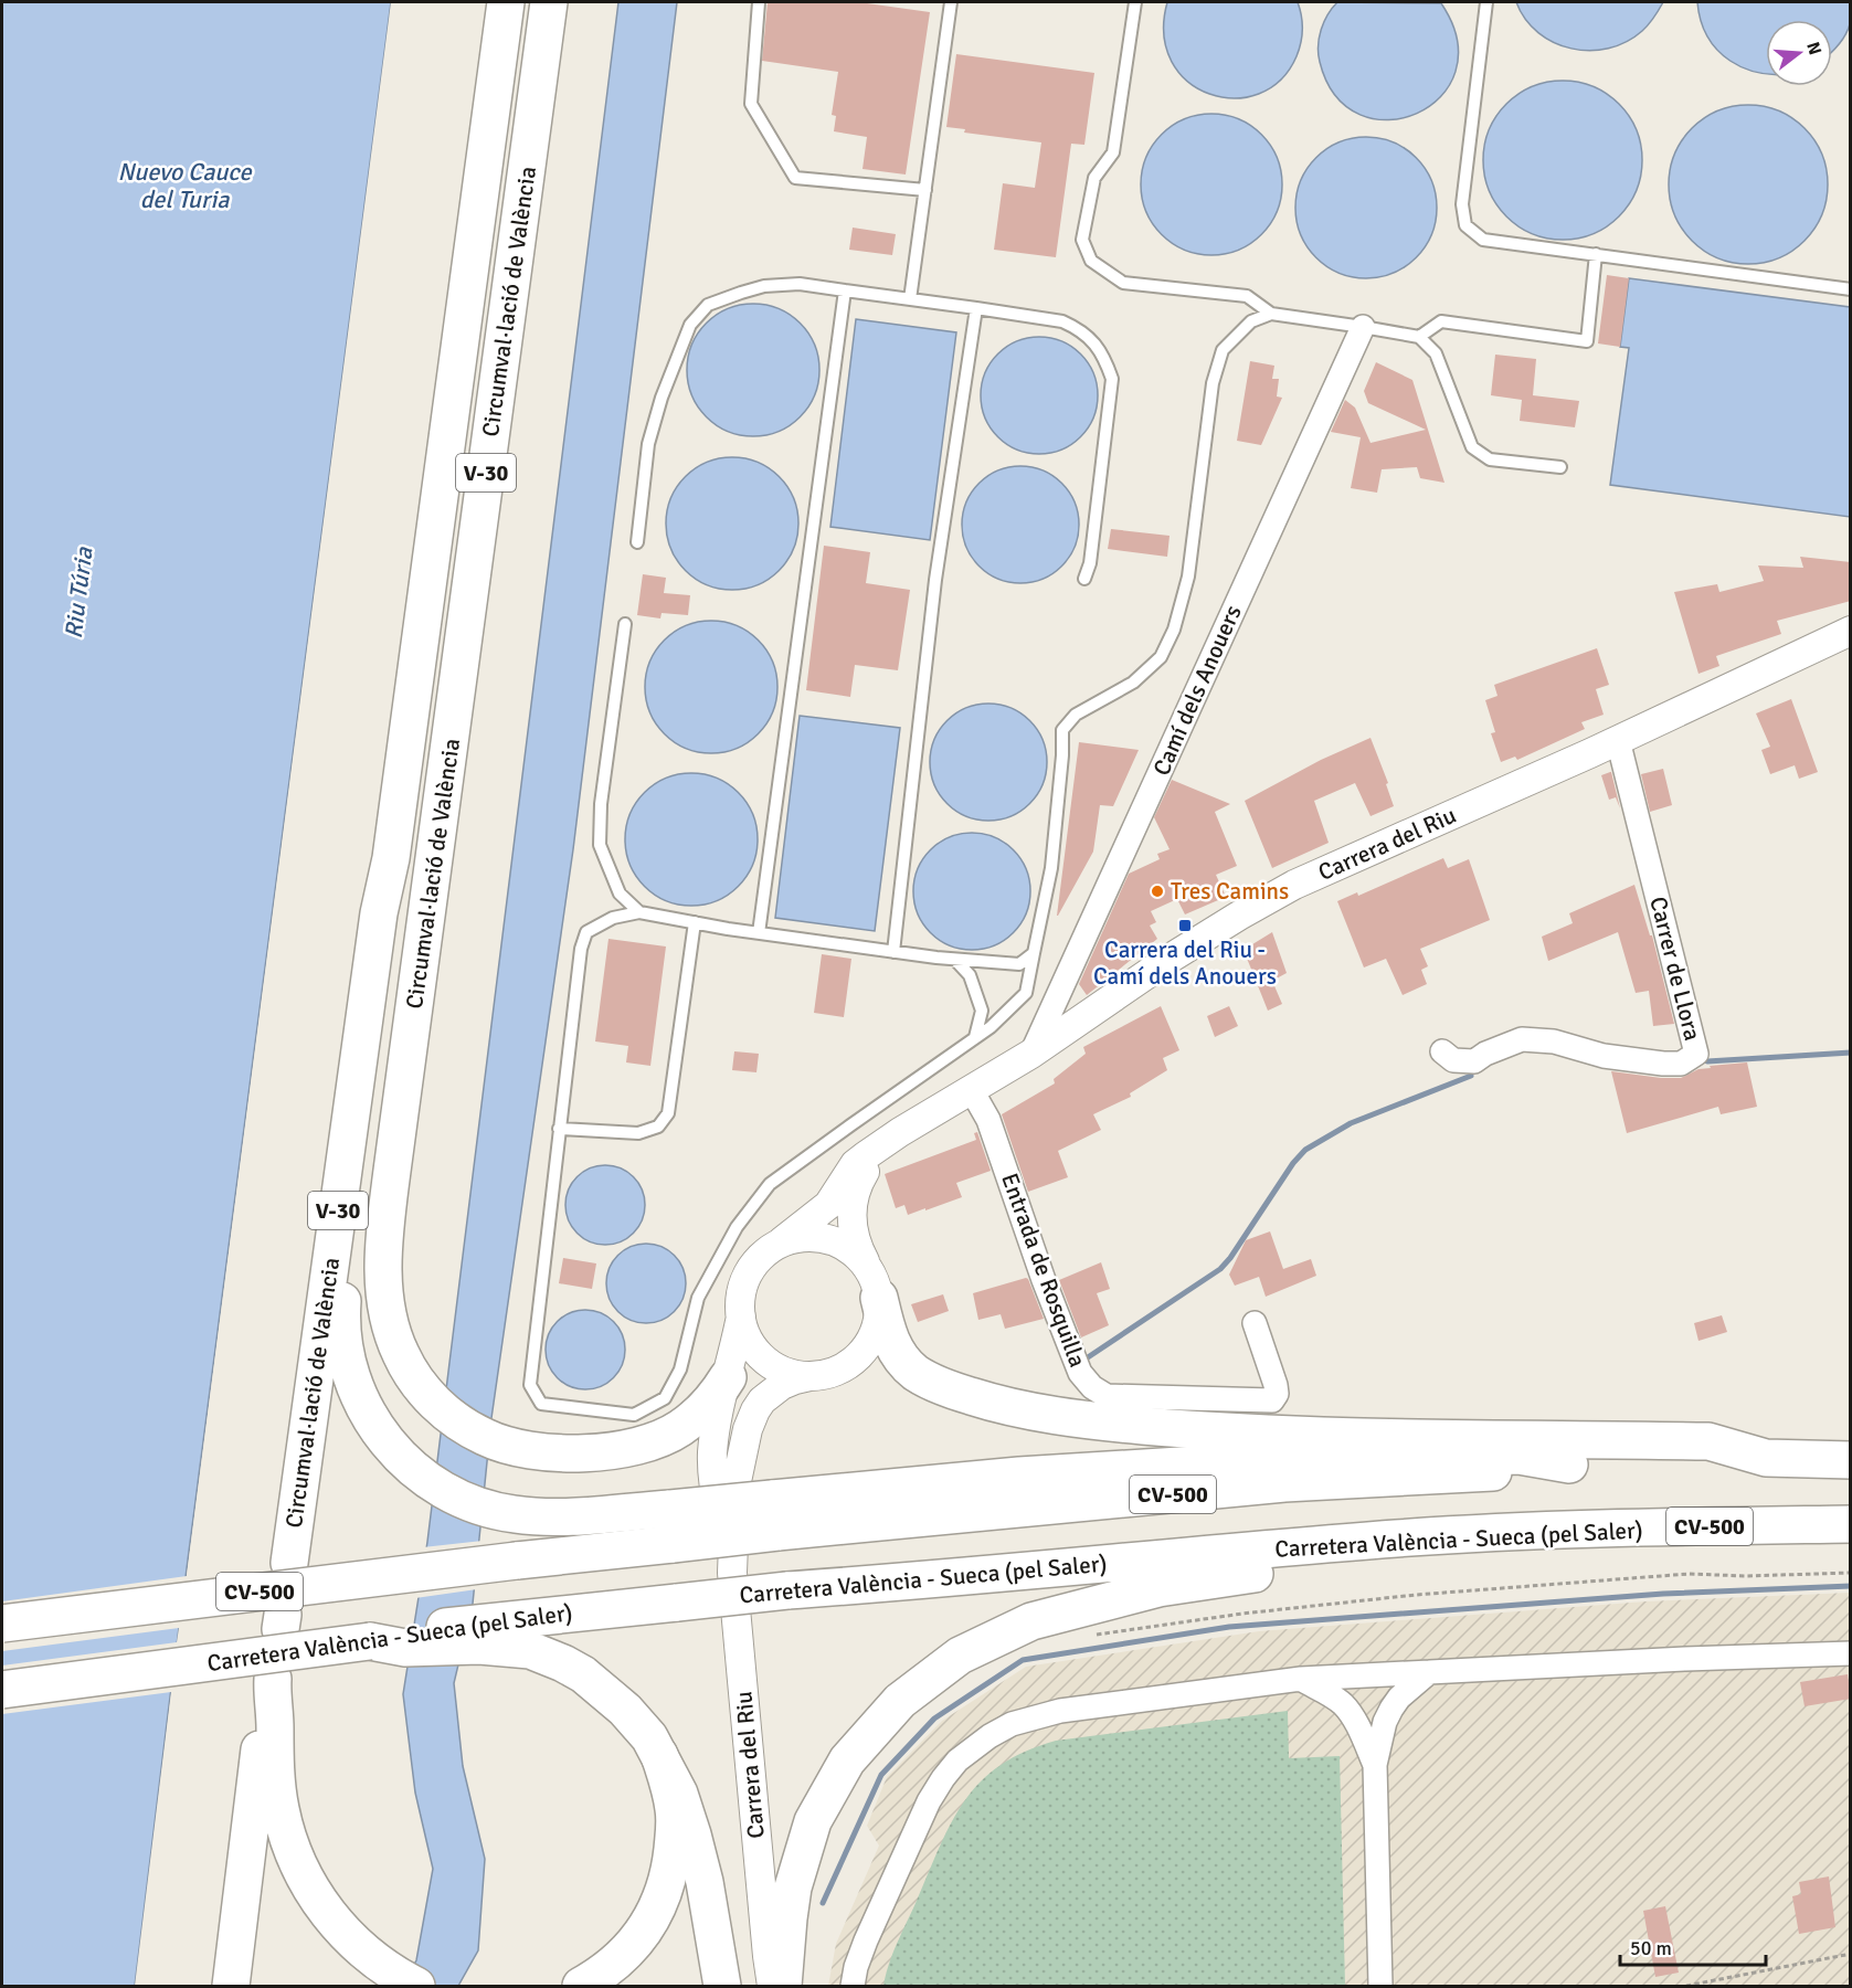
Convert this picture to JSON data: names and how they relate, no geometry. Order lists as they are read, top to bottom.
{
  "streets": {
    "highway": [
      "Circumval·lació de València",
      "V-30",
      "CV-500",
      "Carretera València - Sueca (pel Saler)"
    ],
    "street": [
      "Camí dels Anouers",
      "Carrera del Riu",
      "Carrer de Llora",
      "Entrada de Rosquilla"
    ]
  },
  "crossings": [
    ["Circumval·lació de València", "Carrera del Riu"],
    ["Camí dels Anouers", "Carrera del Riu"],
    ["Carrera del Riu", "Carrer de Llora"],
    ["Carrera del Riu", "Entrada de Rosquilla"]
  ],
  "water": ["Nuevo Cauce del Turia", "Riu Túria"],
  "places": {
    "other": ["Tres Camins"],
    "transit": ["Carrera del Riu - Camí dels Anouers"]
  },
  "scale_bar": "50 m",
  "north": "right"
}
